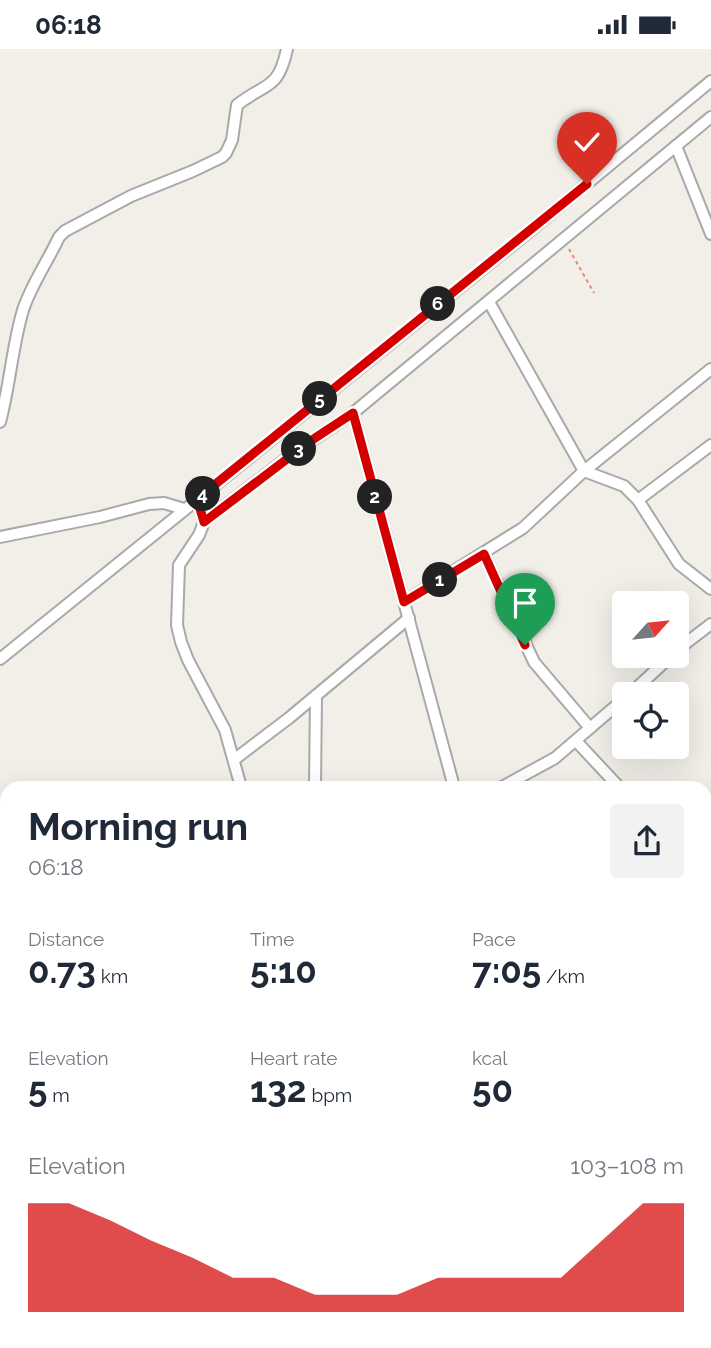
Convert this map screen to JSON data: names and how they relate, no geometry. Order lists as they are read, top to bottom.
{
  "north": "top right",
  "page": {
    "status": "06:18",
    "pins": [
      "6",
      "5",
      "3",
      "4",
      "2",
      "1"
    ],
    "heading": ["Morning run", "06:18"],
    "stats": [
      ["Distance", "0.73 km"],
      ["Time", "5:10"],
      ["Pace", "7:05 /km"],
      ["Elevation", "5 m"],
      ["Heart rate", "132 bpm"],
      ["kcal", "50"]
    ],
    "chart": ["Elevation", "103–108 m"]
  }
}
